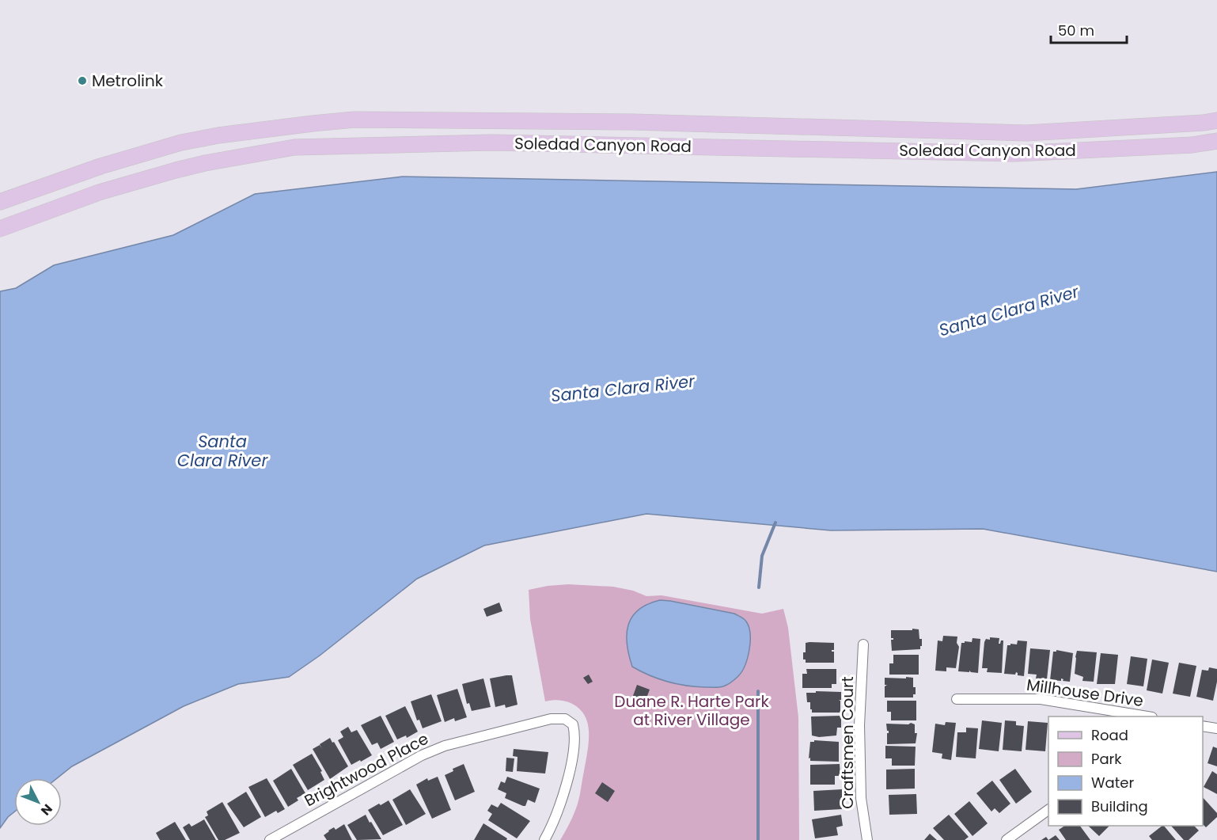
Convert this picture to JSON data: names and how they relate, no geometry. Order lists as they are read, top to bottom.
{
  "streets": {
    "main road": ["Soledad Canyon Road"],
    "street": ["Millhouse Drive", "Craftsmen Court", "Brightwood Place"]
  },
  "water": ["Santa Clara River"],
  "parks": ["Duane R. Harte Park at River Village"],
  "places": ["Metrolink"],
  "legend": [
    "Road",
    "Park",
    "Water",
    "Building"
  ],
  "scale_bar": "50 m",
  "north": "bottom right"
}
